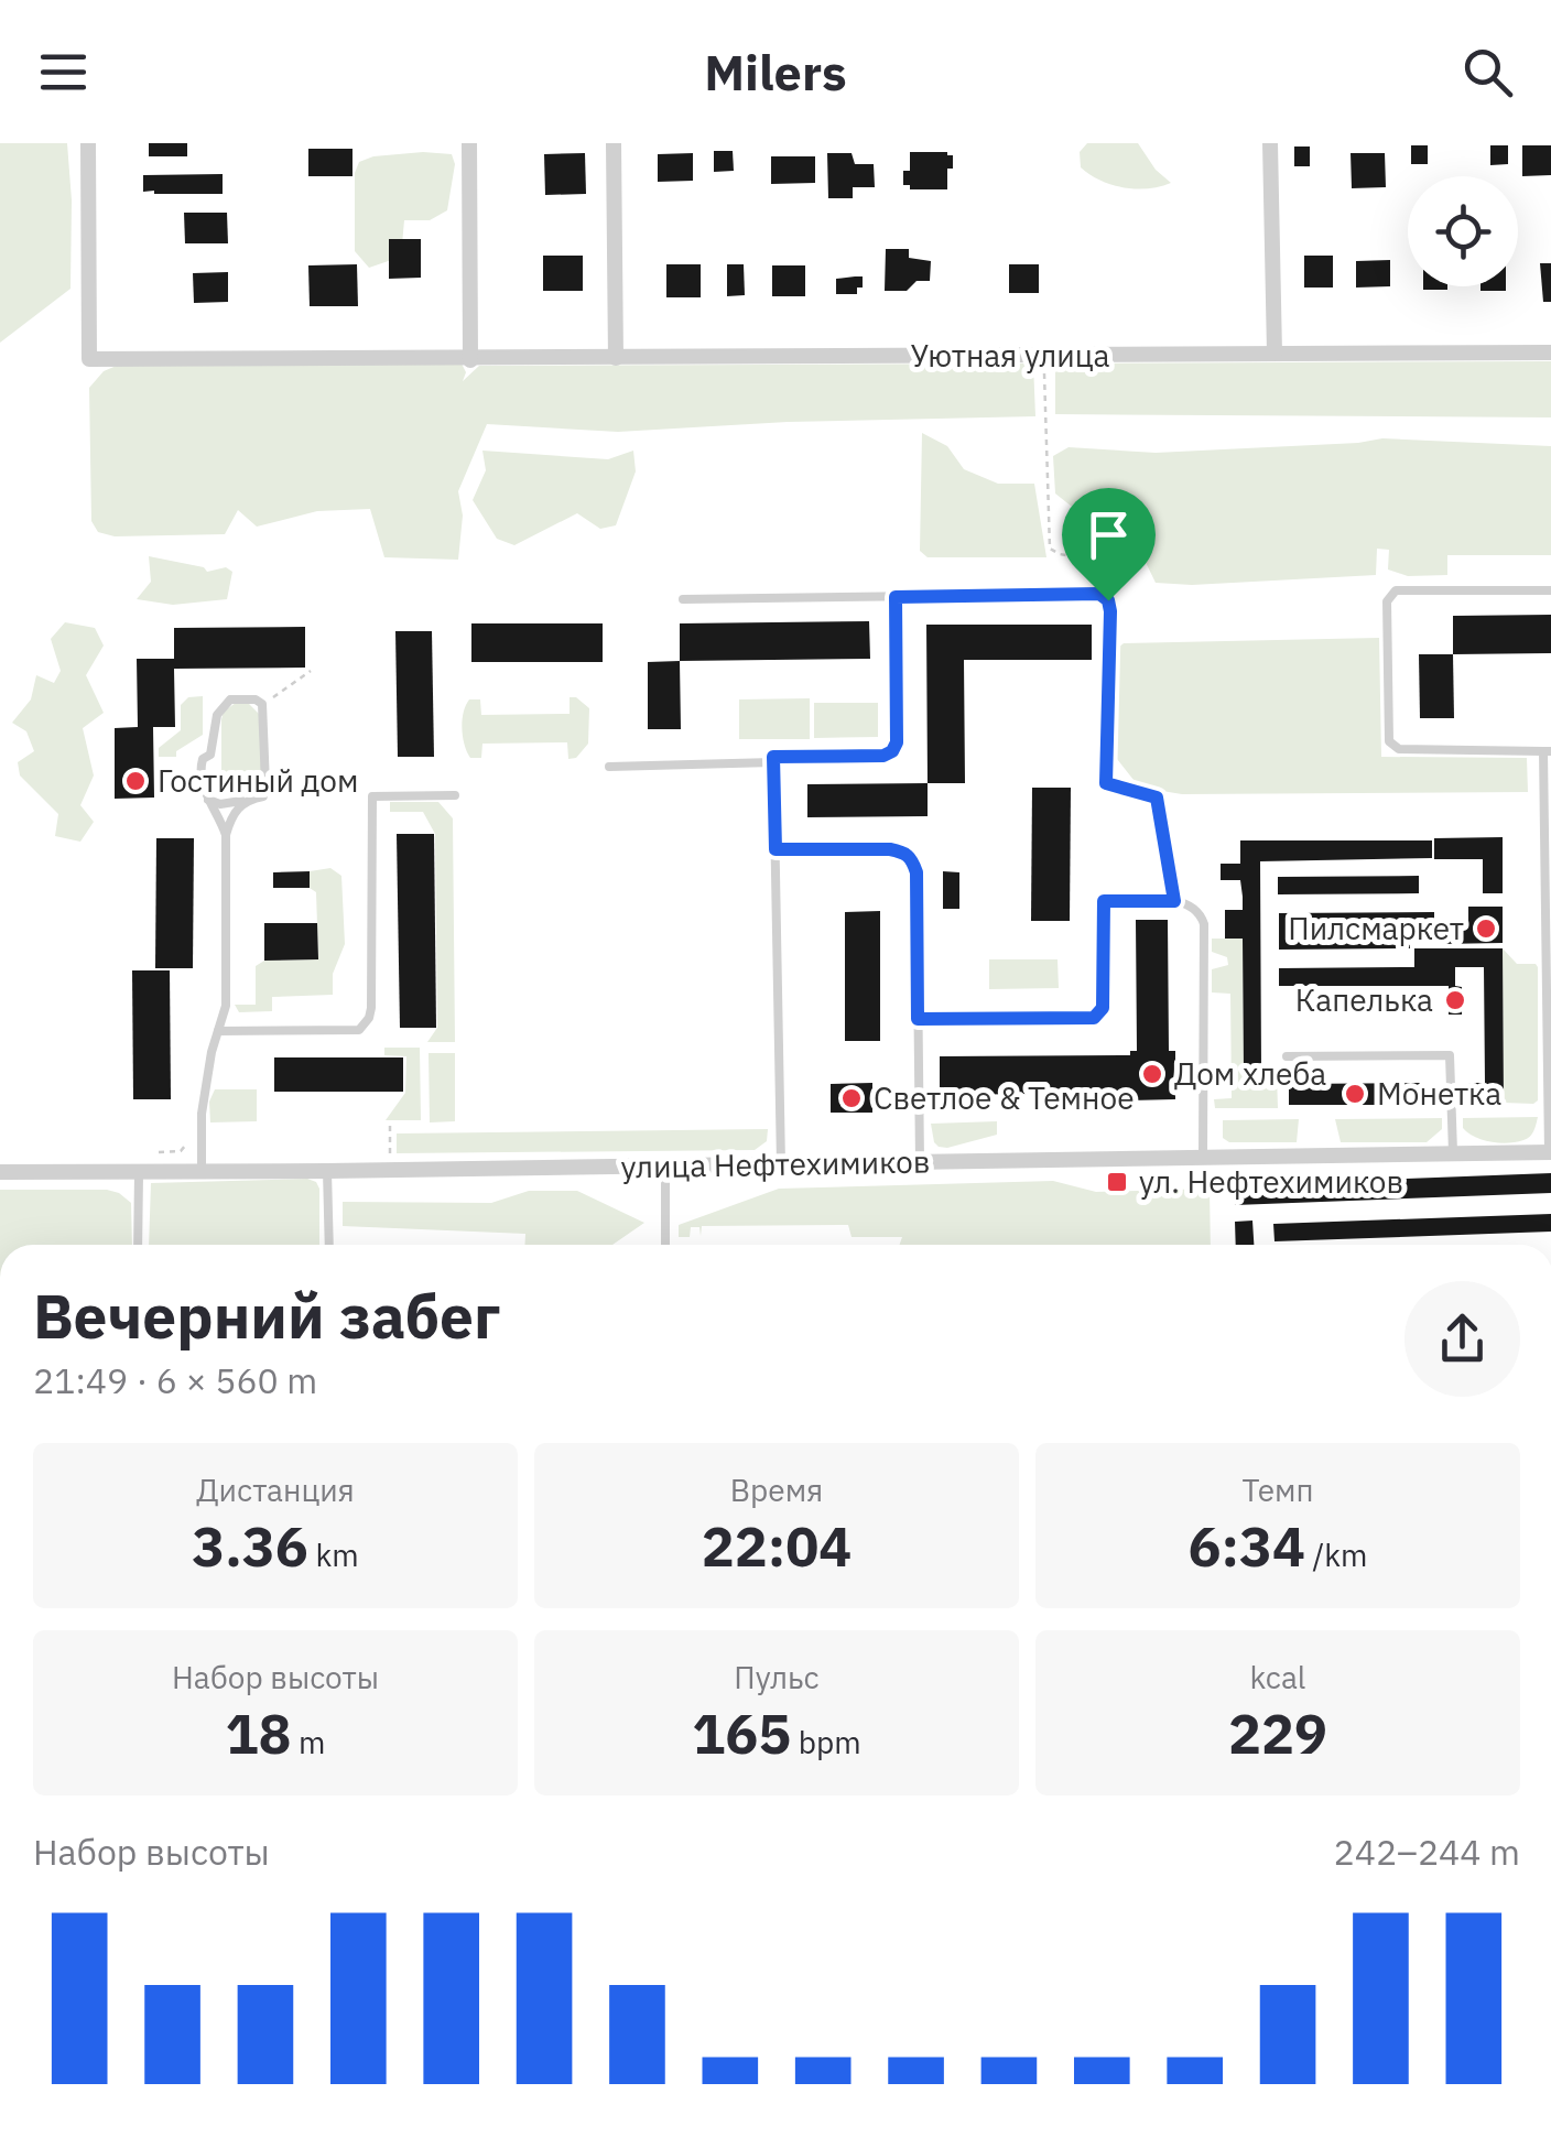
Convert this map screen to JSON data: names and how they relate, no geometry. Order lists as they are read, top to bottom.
{
  "streets": {
    "street": ["Уютная улица", "улица Нефтехимиков"]
  },
  "places": {
    "other": [
      "Гостиный дом",
      "Пилсмаркет",
      "Капелька",
      "Дом хлеба",
      "Монетка",
      "Светлое & Темное"
    ],
    "transit": ["ул. Нефтехимиков"]
  },
  "page": {
    "header": "Milers",
    "heading": ["Вечерний забег", "21:49 · 6 × 560 m"],
    "stats": [
      ["Дистанция", "3.36 km"],
      ["Время", "22:04"],
      ["Темп", "6:34 /km"],
      ["Набор высоты", "18 m"],
      ["Пульс", "165 bpm"],
      ["kcal", "229"]
    ],
    "chart": ["Набор высоты", "242–244 m"]
  }
}
